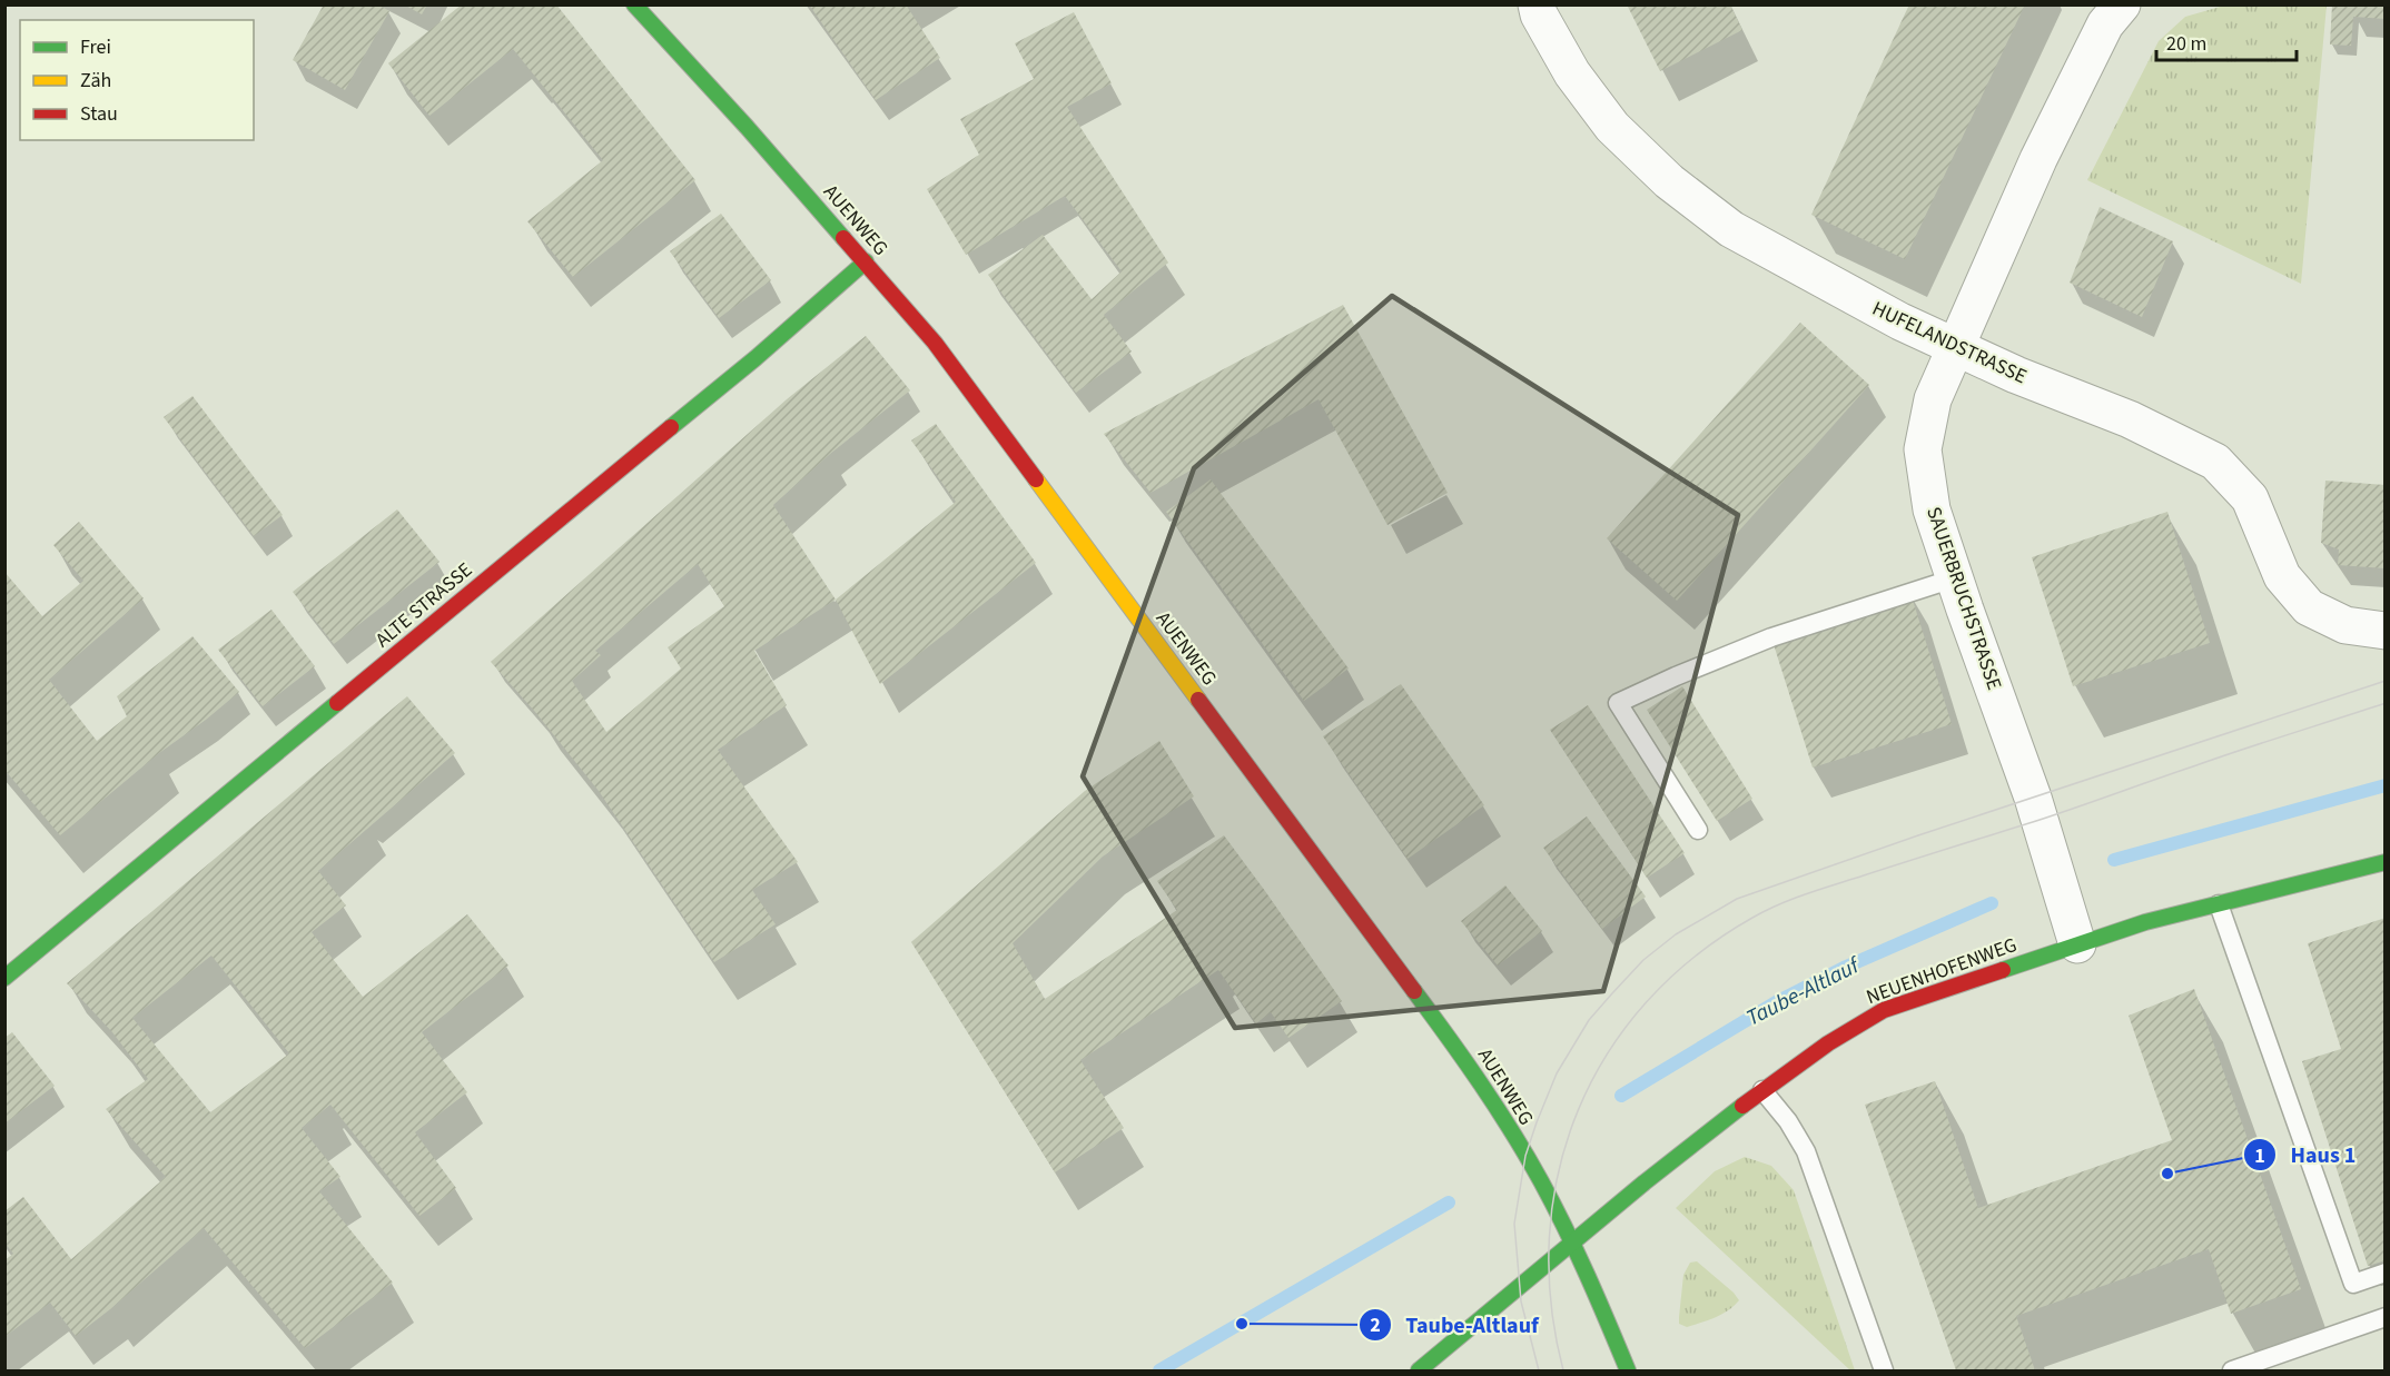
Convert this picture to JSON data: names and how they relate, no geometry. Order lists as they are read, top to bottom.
{
  "streets": {
    "street": [
      "AUENWEG",
      "HUFELANDSTRASSE",
      "SAUERBRUCHSTRASSE",
      "ALTE STRASSE",
      "NEUENHOFENWEG"
    ]
  },
  "crossings": [
    ["AUENWEG", "ALTE STRASSE"],
    ["AUENWEG", "NEUENHOFENWEG"],
    ["HUFELANDSTRASSE", "SAUERBRUCHSTRASSE"],
    ["SAUERBRUCHSTRASSE", "NEUENHOFENWEG"]
  ],
  "water": ["Taube-Altlauf"],
  "places": ["Haus 1", "Taube-Altlauf"],
  "legend": ["Frei", "Zäh", "Stau"],
  "scale_bar": "20 m"
}
